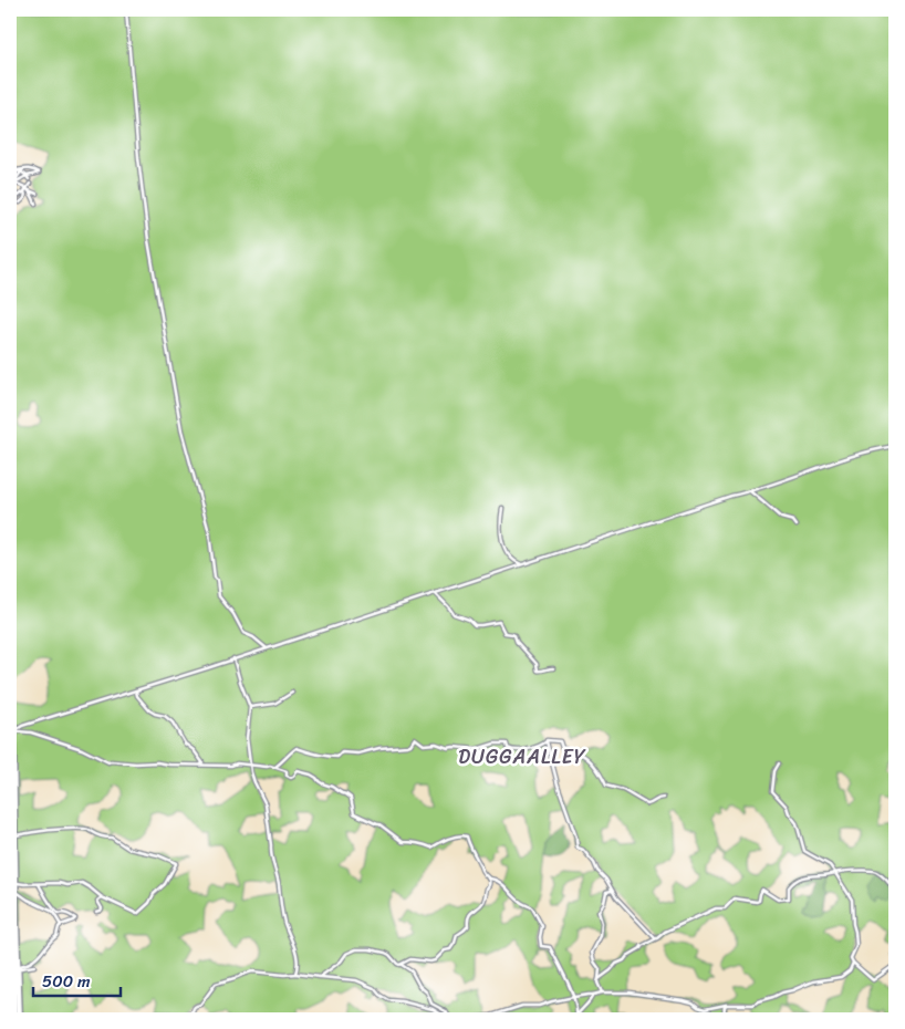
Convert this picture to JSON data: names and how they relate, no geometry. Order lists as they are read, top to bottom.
{
  "districts": ["DUGGAALLEY"],
  "scale_bar": "500 m"
}
